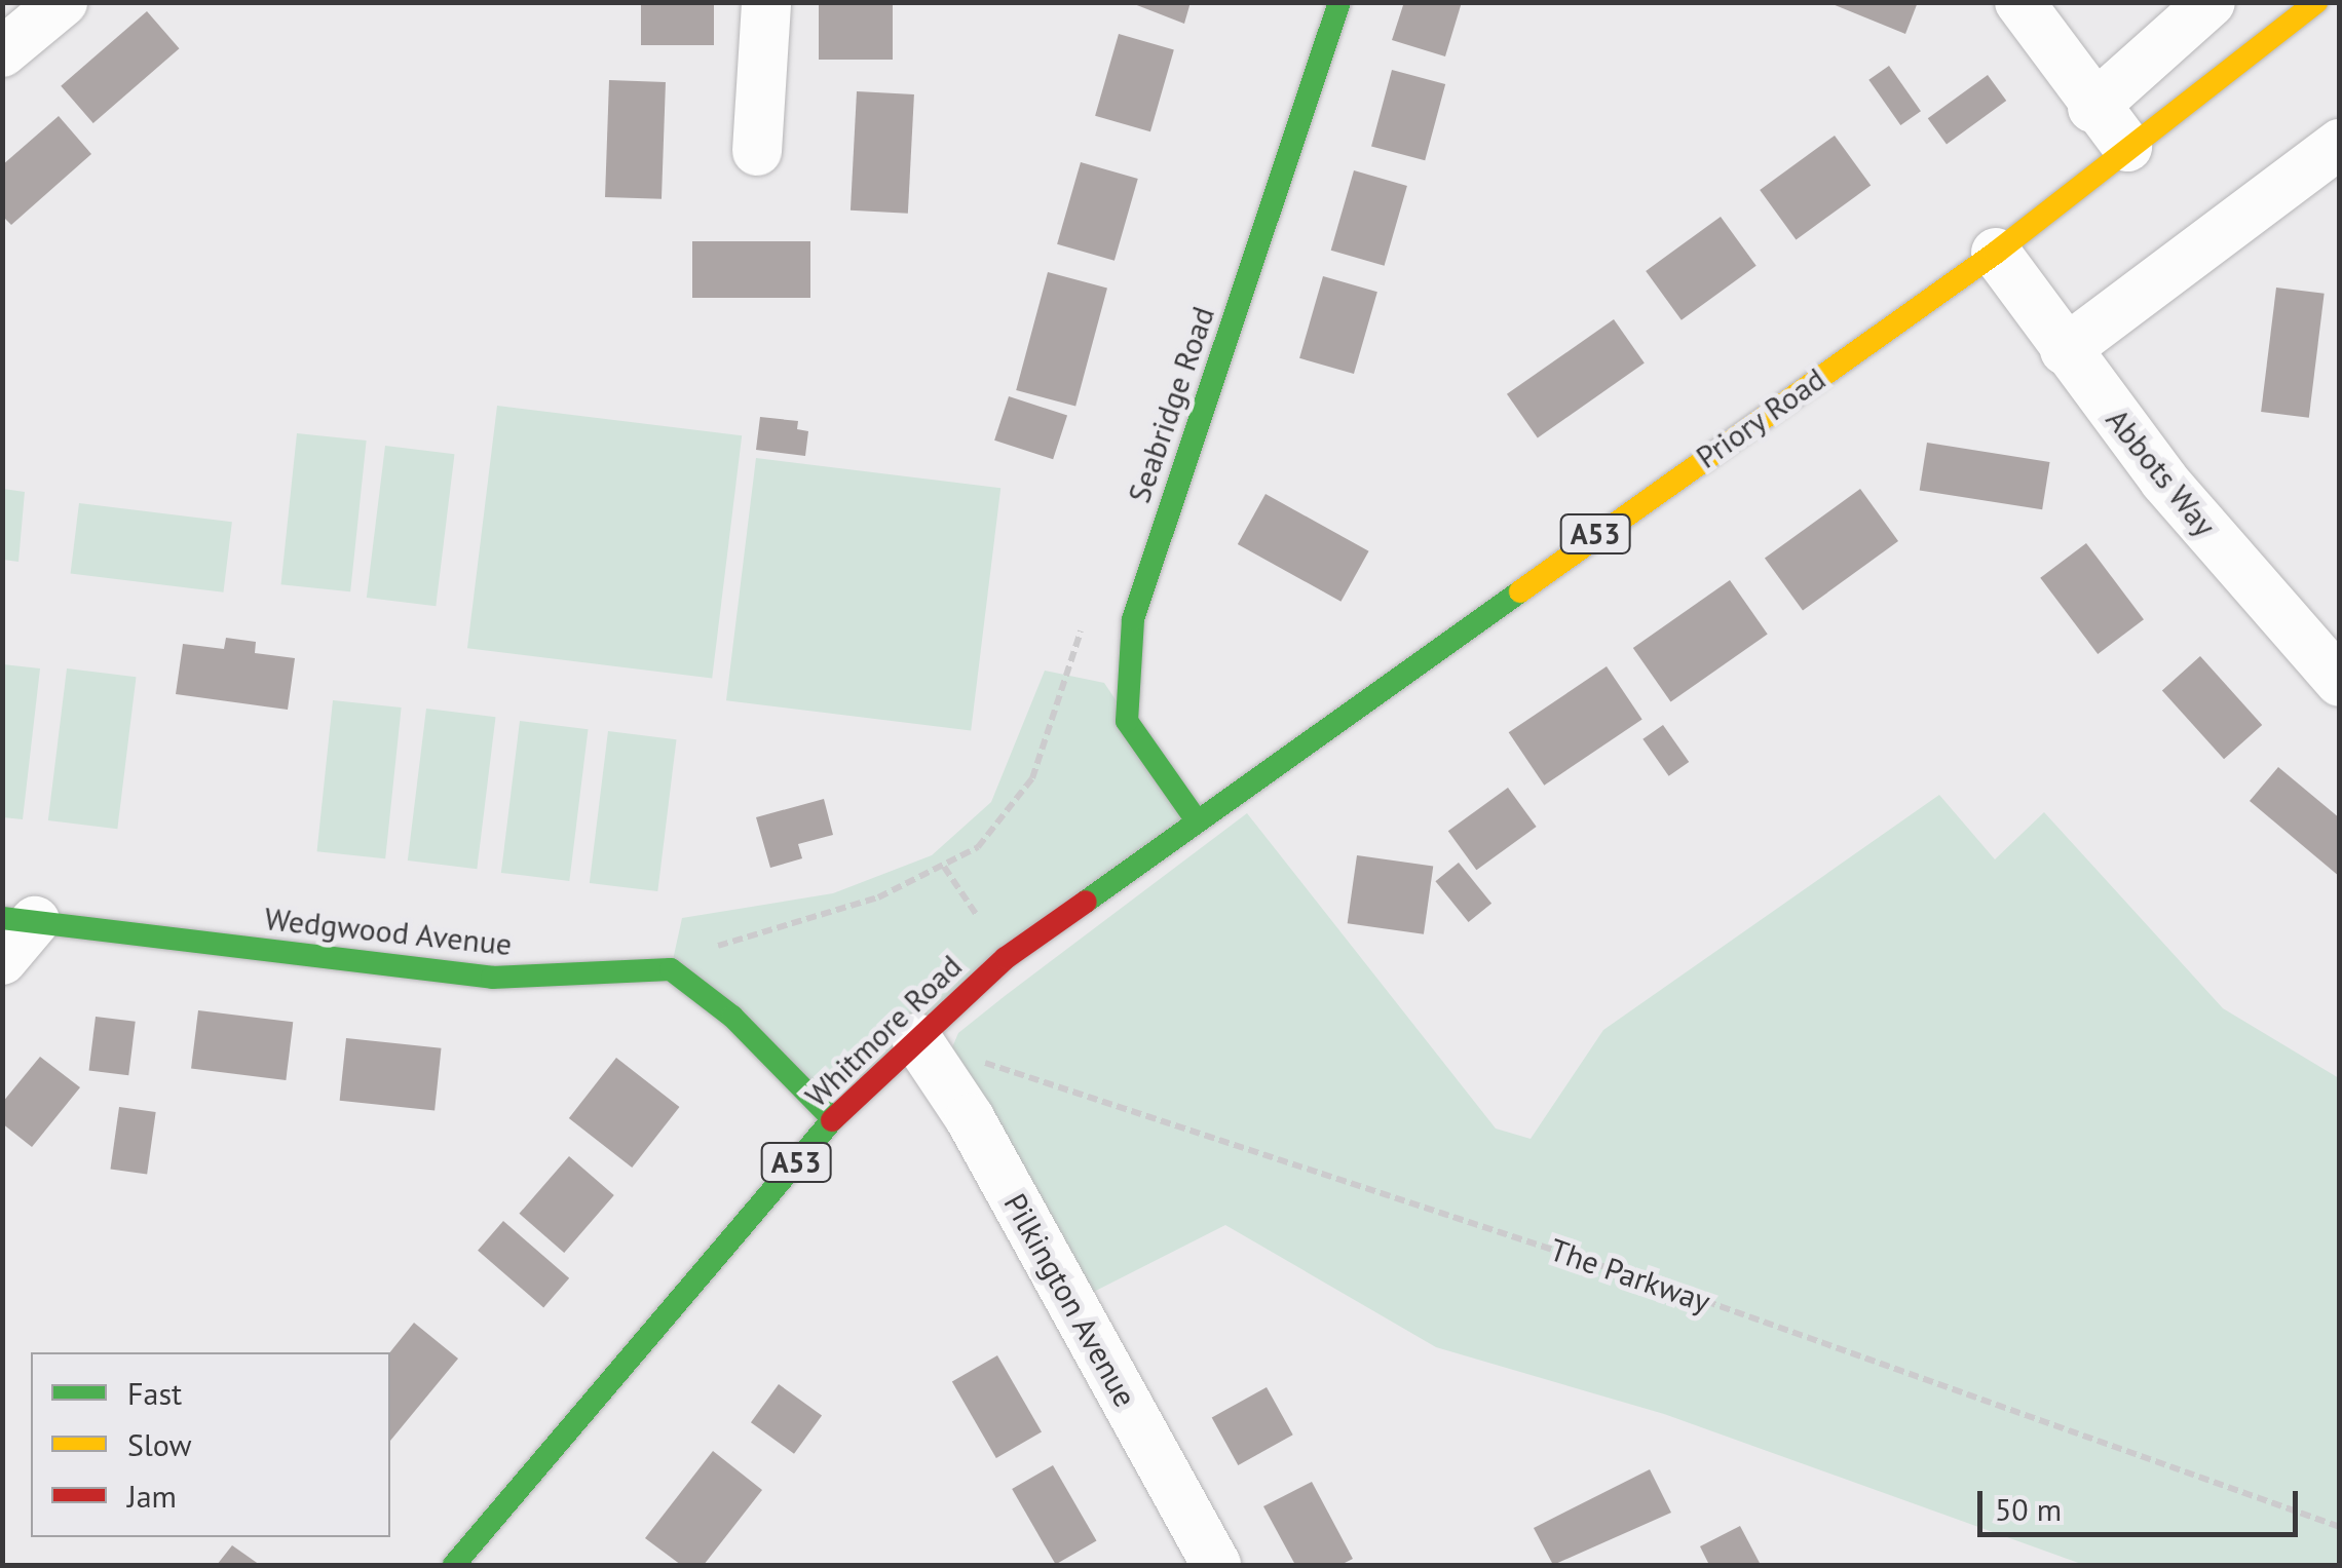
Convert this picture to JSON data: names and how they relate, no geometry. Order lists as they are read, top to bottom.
{
  "streets": {
    "main road": [
      "Seabridge Road",
      "Priory Road",
      "A53",
      "Wedgwood Avenue",
      "Whitmore Road"
    ],
    "street": ["Abbots Way", "Pilkington Avenue"],
    "path": ["The Parkway"]
  },
  "crossings": [
    ["Seabridge Road", "Priory Road"],
    ["Seabridge Road", "Whitmore Road"],
    ["Priory Road", "Abbots Way"],
    ["Priory Road", "Whitmore Road"],
    ["Whitmore Road", "The Parkway"],
    ["Whitmore Road", "Pilkington Avenue"],
    ["The Parkway", "Pilkington Avenue"]
  ],
  "legend": ["Fast", "Slow", "Jam"],
  "scale_bar": "50 m"
}
